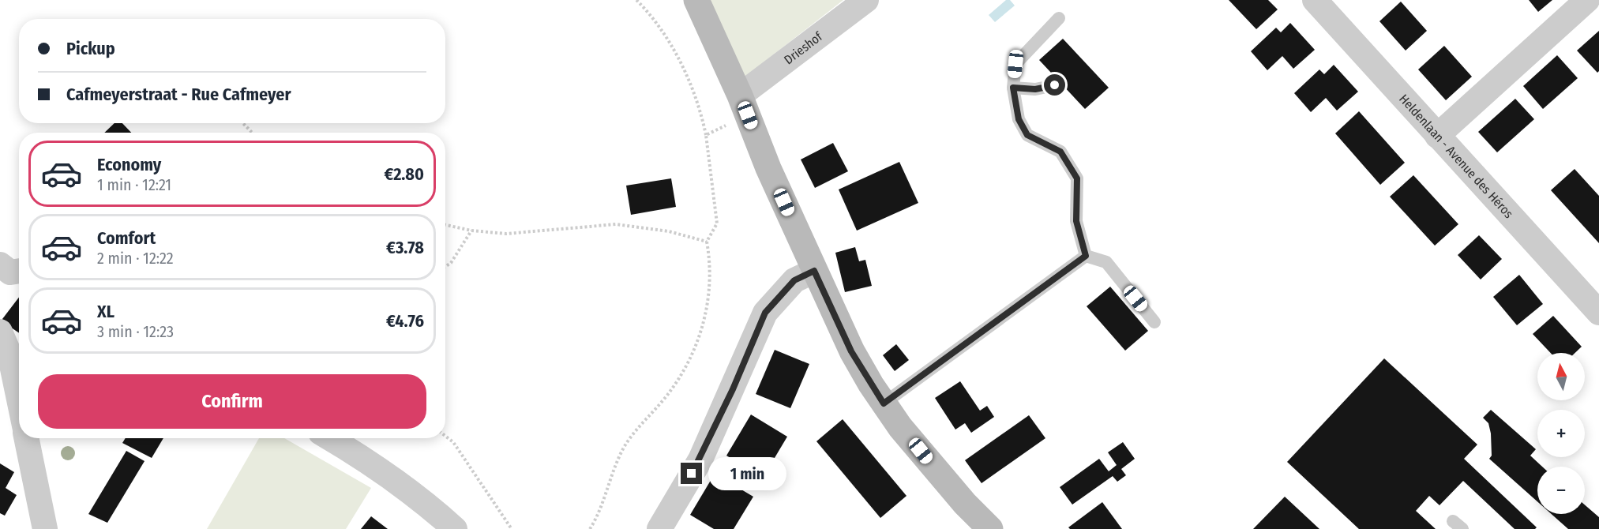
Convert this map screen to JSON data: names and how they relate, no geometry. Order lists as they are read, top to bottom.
{
  "streets": {
    "street": ["Drieshof", "Heldenlaan - Avenue des Héros"]
  },
  "north": "top",
  "page": {
    "banner": ["Pickup", "Cafmeyerstraat - Rue Cafmeyer"],
    "list": [
      {
        "name": "Economy",
        "note": "1 min · 12:21",
        "value": "€2.80"
      },
      {
        "name": "Comfort",
        "note": "2 min · 12:22",
        "value": "€3.78"
      },
      {
        "name": "XL",
        "note": "3 min · 12:23",
        "value": "€4.76"
      }
    ],
    "map_buttons": ["+", "−"],
    "buttons": "Confirm",
    "bubble": "1 min"
  }
}
